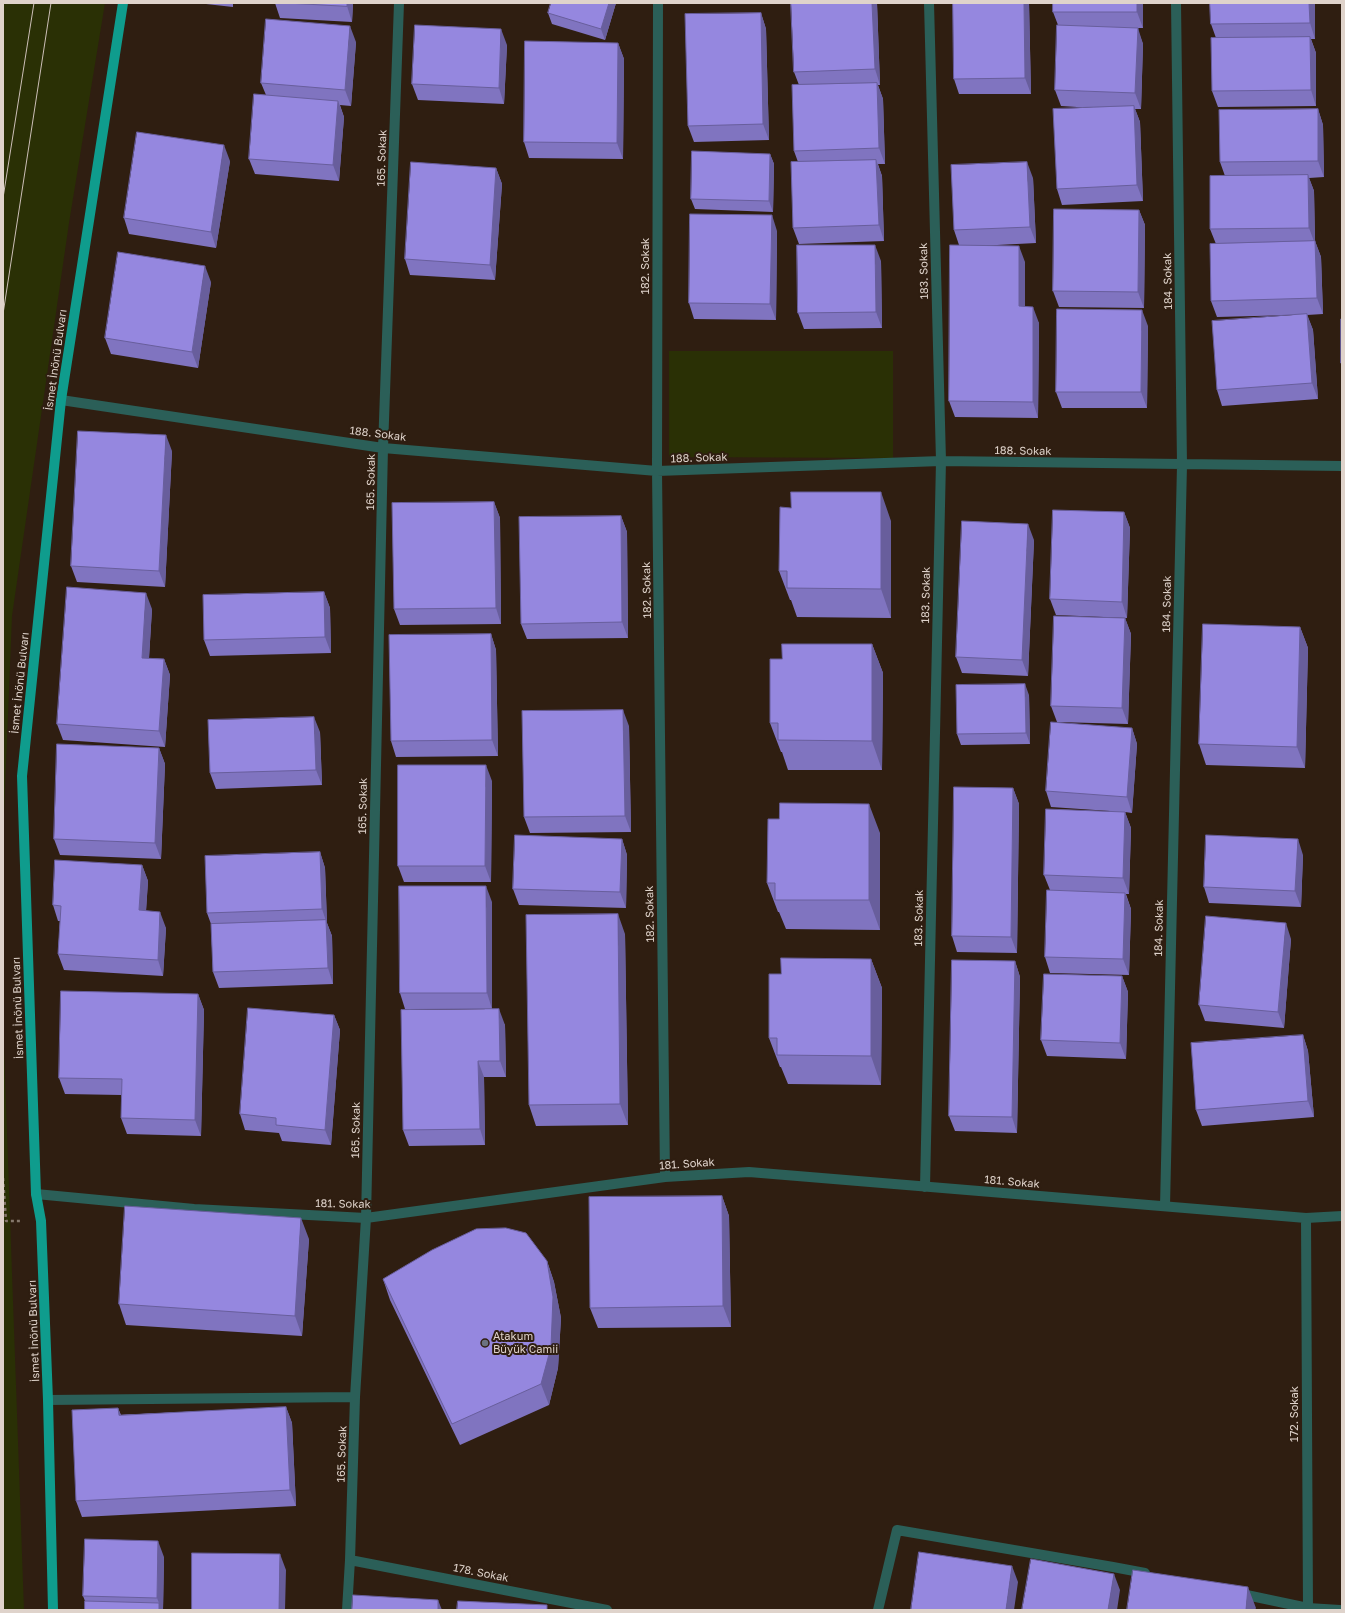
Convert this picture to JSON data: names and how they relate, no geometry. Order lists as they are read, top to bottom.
{
  "streets": {
    "main road": ["İsmet İnönü Bulvarı"],
    "street": [
      "165. Sokak",
      "182. Sokak",
      "183. Sokak",
      "184. Sokak",
      "188. Sokak",
      "181. Sokak",
      "172. Sokak",
      "178. Sokak"
    ]
  },
  "crossings": [
    ["165. Sokak", "188. Sokak"],
    ["165. Sokak", "181. Sokak"],
    ["165. Sokak", "178. Sokak"],
    ["182. Sokak", "188. Sokak"],
    ["182. Sokak", "181. Sokak"],
    ["183. Sokak", "188. Sokak"],
    ["183. Sokak", "181. Sokak"],
    ["184. Sokak", "188. Sokak"],
    ["184. Sokak", "181. Sokak"],
    ["İsmet İnönü Bulvarı", "188. Sokak"],
    ["İsmet İnönü Bulvarı", "181. Sokak"],
    ["181. Sokak", "172. Sokak"]
  ],
  "places": ["Atakum Büyük Camii"]
}
